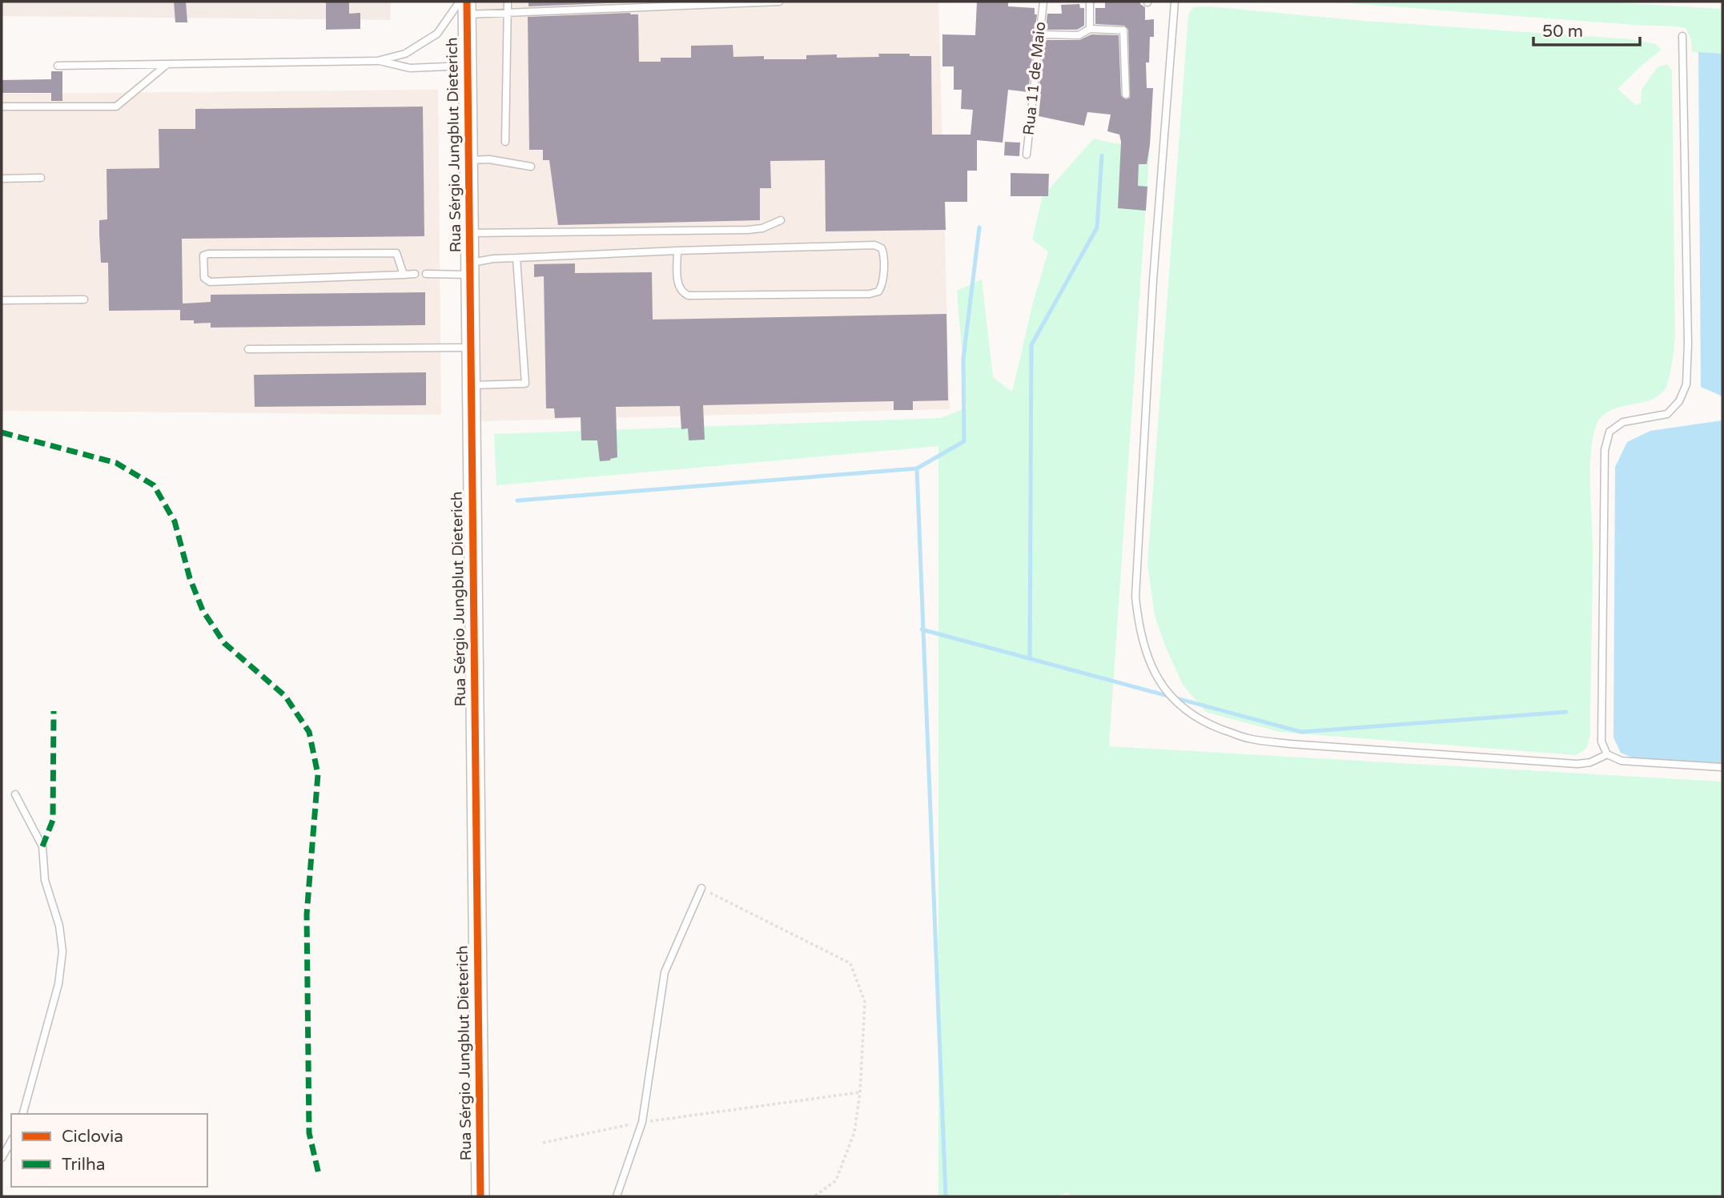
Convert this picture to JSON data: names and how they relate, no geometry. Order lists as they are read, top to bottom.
{
  "streets": {
    "street": ["Rua Sérgio Jungblut Dieterich"],
    "lane": ["Rua 11 de Maio"]
  },
  "legend": ["Ciclovia", "Trilha"],
  "scale_bar": "50 m"
}
